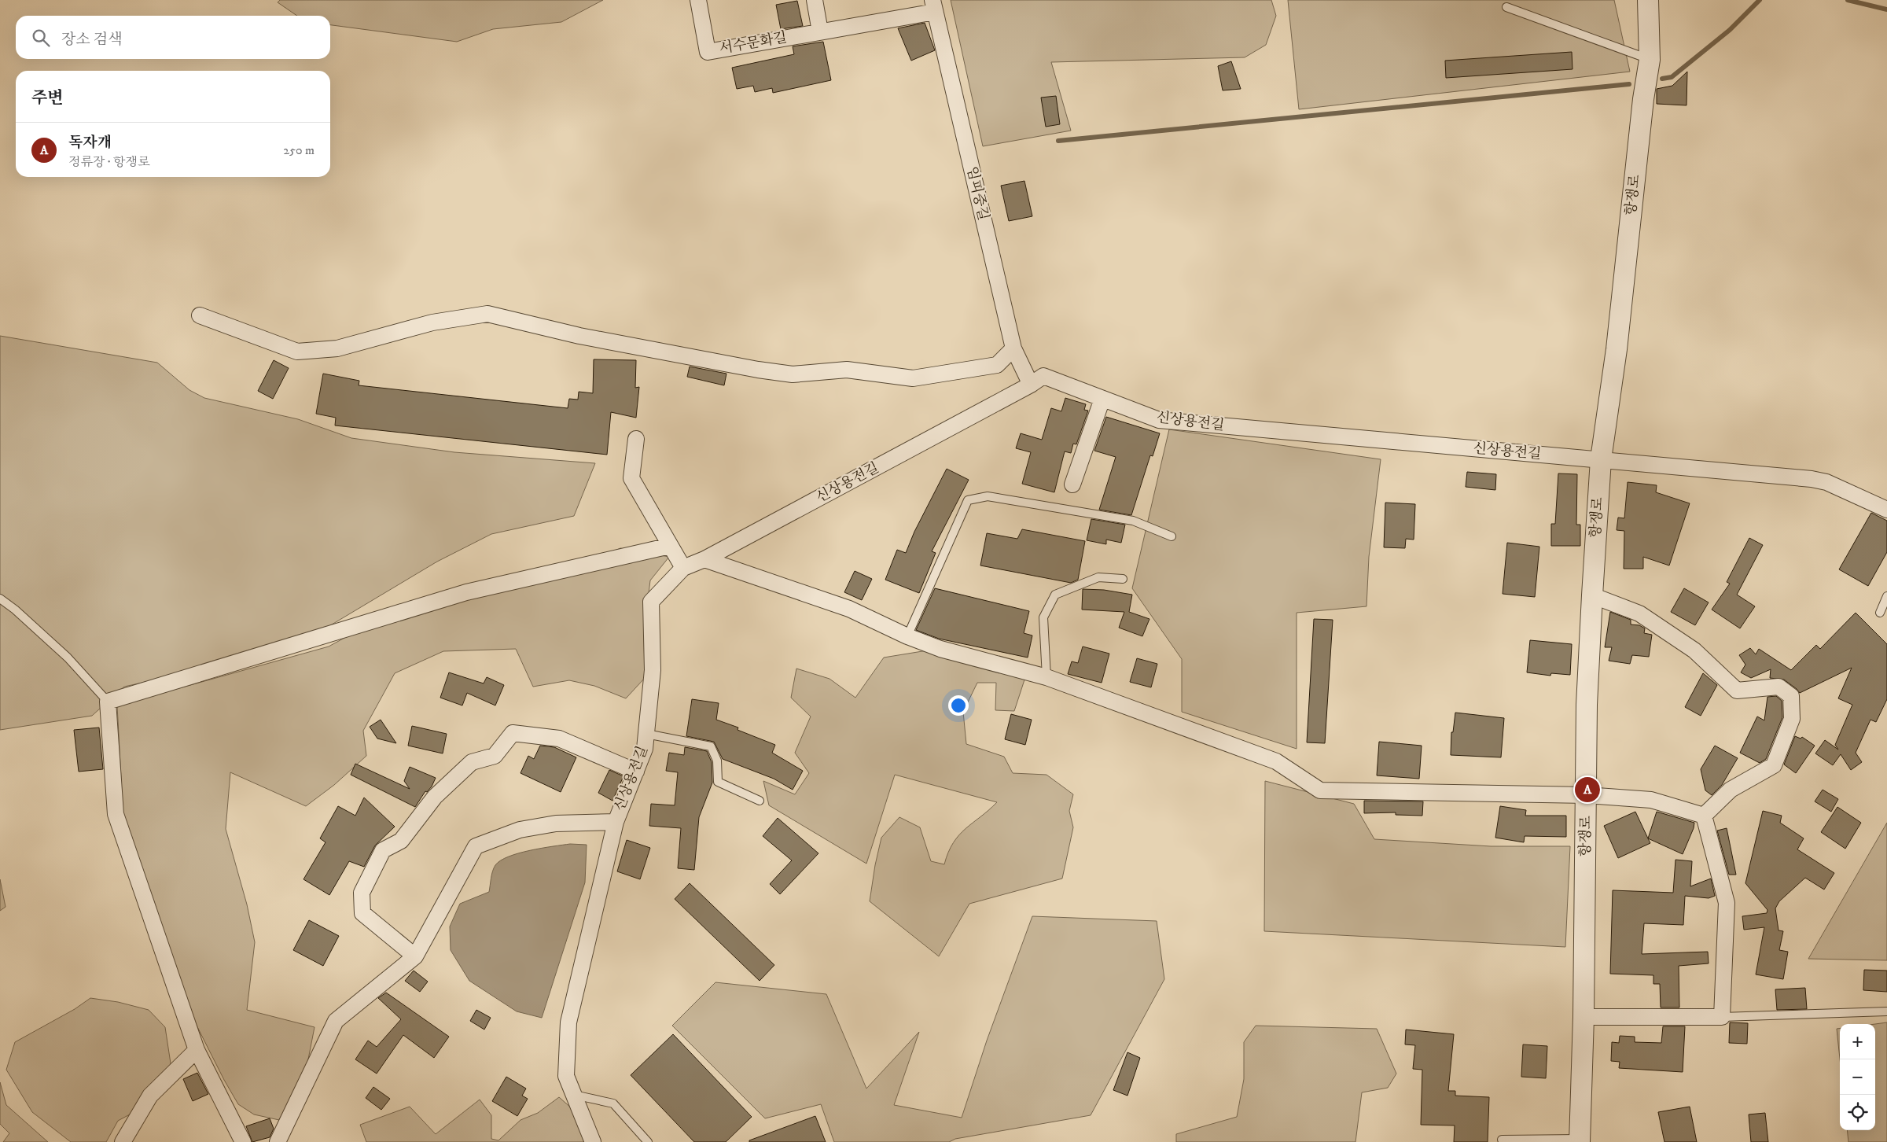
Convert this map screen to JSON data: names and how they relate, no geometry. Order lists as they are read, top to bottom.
{
  "streets": {
    "street": [
      "서수문화길",
      "임피중길",
      "항쟁로",
      "신상용전길"
    ]
  },
  "crossings": [
    ["임피중길", "신상용전길"],
    ["항쟁로", "신상용전길"]
  ],
  "page": {
    "search": "장소 검색",
    "heading": "주변",
    "list": [
      {
        "mark": "A",
        "name": "독자개",
        "note": "정류장 · 항쟁로",
        "value": "250 m"
      }
    ],
    "pins": "A",
    "map_buttons": ["+", "−"]
  }
}
